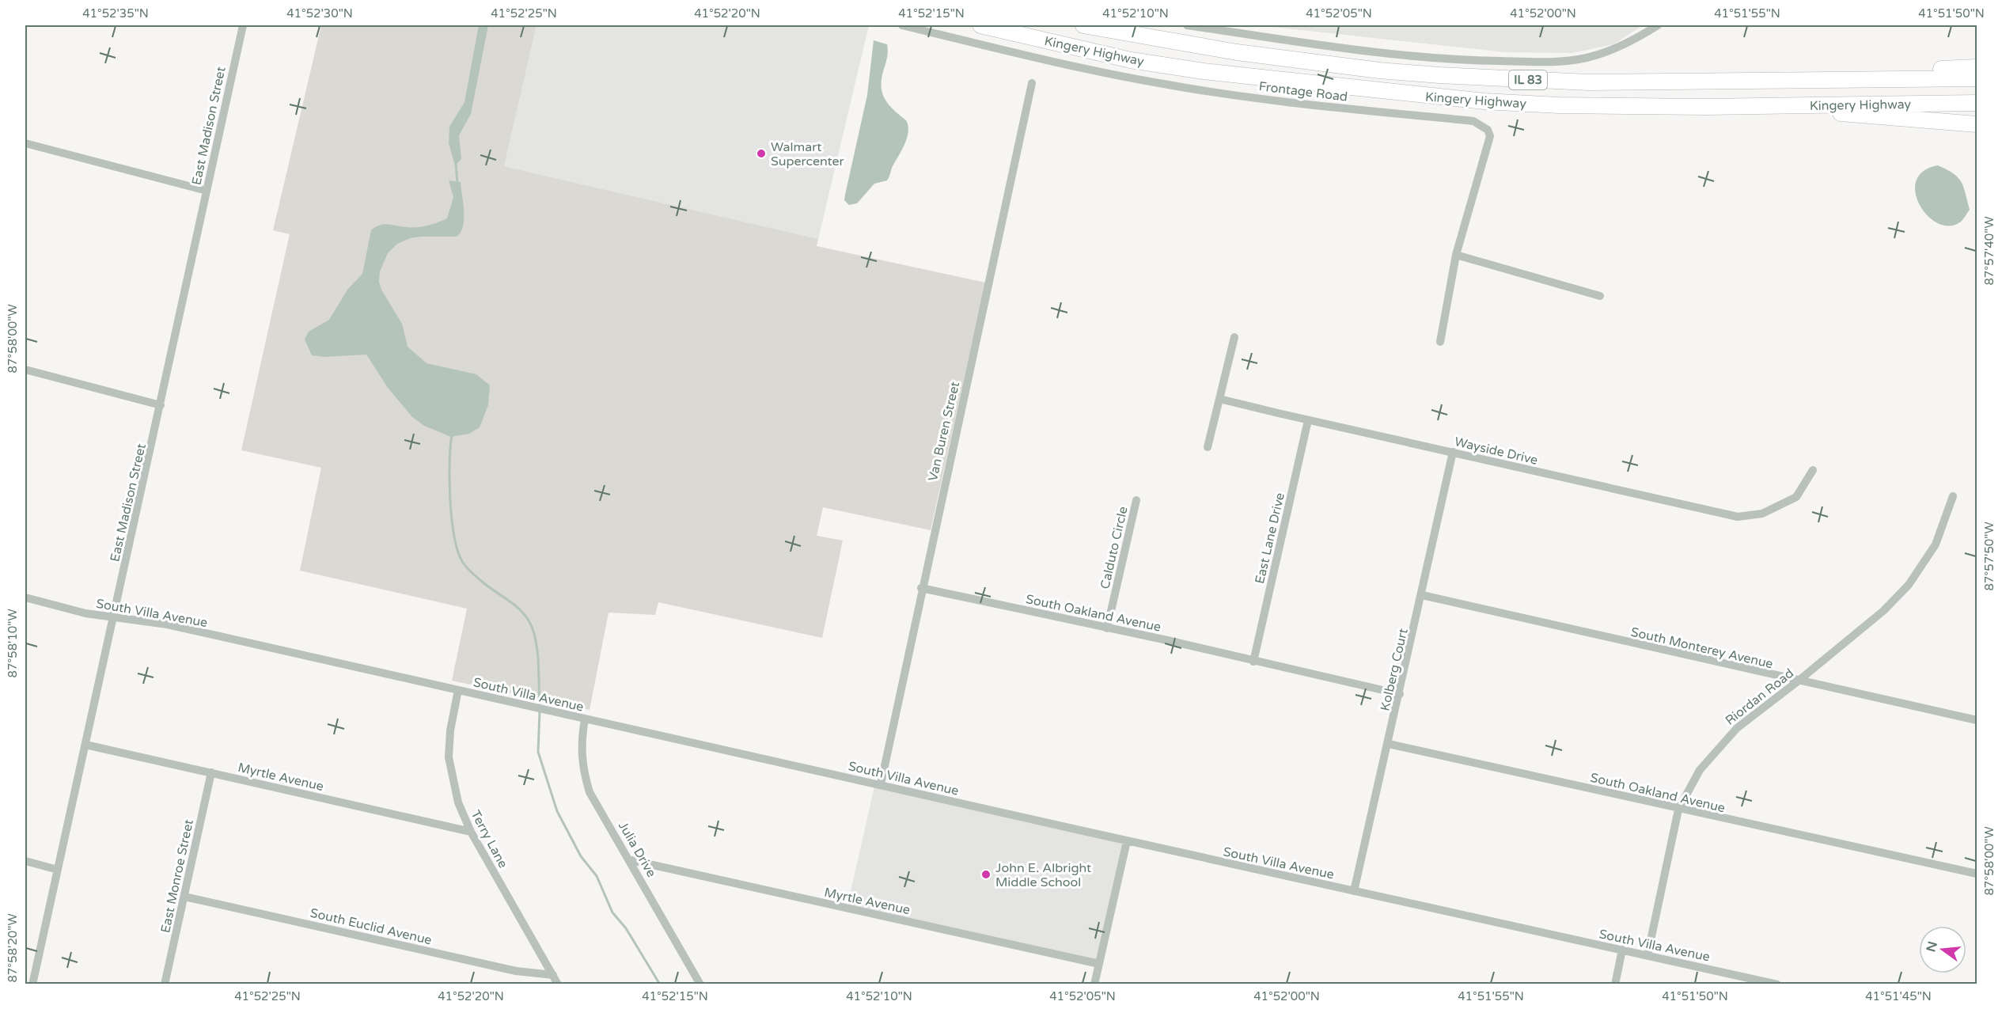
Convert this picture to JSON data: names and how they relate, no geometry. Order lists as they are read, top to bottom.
{
  "streets": {
    "highway": ["Kingery Highway", "IL 83"],
    "street": [
      "Frontage Road",
      "East Madison Street",
      "Van Buren Street",
      "Wayside Drive",
      "East Lane Drive",
      "Calduto Circle",
      "South Villa Avenue",
      "South Oakland Avenue",
      "South Monterey Avenue",
      "Kolberg Court",
      "Riordan Road",
      "Myrtle Avenue",
      "Terry Lane",
      "Julia Drive",
      "East Monroe Street",
      "South Euclid Avenue"
    ]
  },
  "crossings": [
    ["East Madison Street", "South Villa Avenue"],
    ["East Madison Street", "Myrtle Avenue"],
    ["Van Buren Street", "South Villa Avenue"],
    ["Van Buren Street", "South Oakland Avenue"],
    ["Wayside Drive", "East Lane Drive"],
    ["Wayside Drive", "Kolberg Court"],
    ["East Lane Drive", "South Oakland Avenue"],
    ["Calduto Circle", "South Oakland Avenue"],
    ["South Villa Avenue", "Kolberg Court"],
    ["South Villa Avenue", "Riordan Road"],
    ["South Villa Avenue", "Terry Lane"],
    ["South Villa Avenue", "Julia Drive"],
    ["South Oakland Avenue", "Kolberg Court"],
    ["South Oakland Avenue", "Riordan Road"],
    ["South Monterey Avenue", "Kolberg Court"],
    ["South Monterey Avenue", "Riordan Road"],
    ["Myrtle Avenue", "Terry Lane"],
    ["Myrtle Avenue", "Julia Drive"],
    ["Myrtle Avenue", "East Monroe Street"],
    ["Terry Lane", "South Euclid Avenue"],
    ["East Monroe Street", "South Euclid Avenue"]
  ],
  "places": ["Walmart Supercenter", "John E. Albright Middle School"],
  "north": "left",
  "coordinates": [
    "41°52'35\"N",
    "41°52'30\"N",
    "41°52'25\"N",
    "41°52'20\"N",
    "41°52'15\"N",
    "41°52'10\"N",
    "41°52'05\"N",
    "41°52'00\"N",
    "41°51'55\"N",
    "41°51'50\"N",
    "87°57'40\"W",
    "87°58'00\"W",
    "87°57'50\"W",
    "87°58'10\"W",
    "87°58'20\"W",
    "41°51'45\"N"
  ]
}
